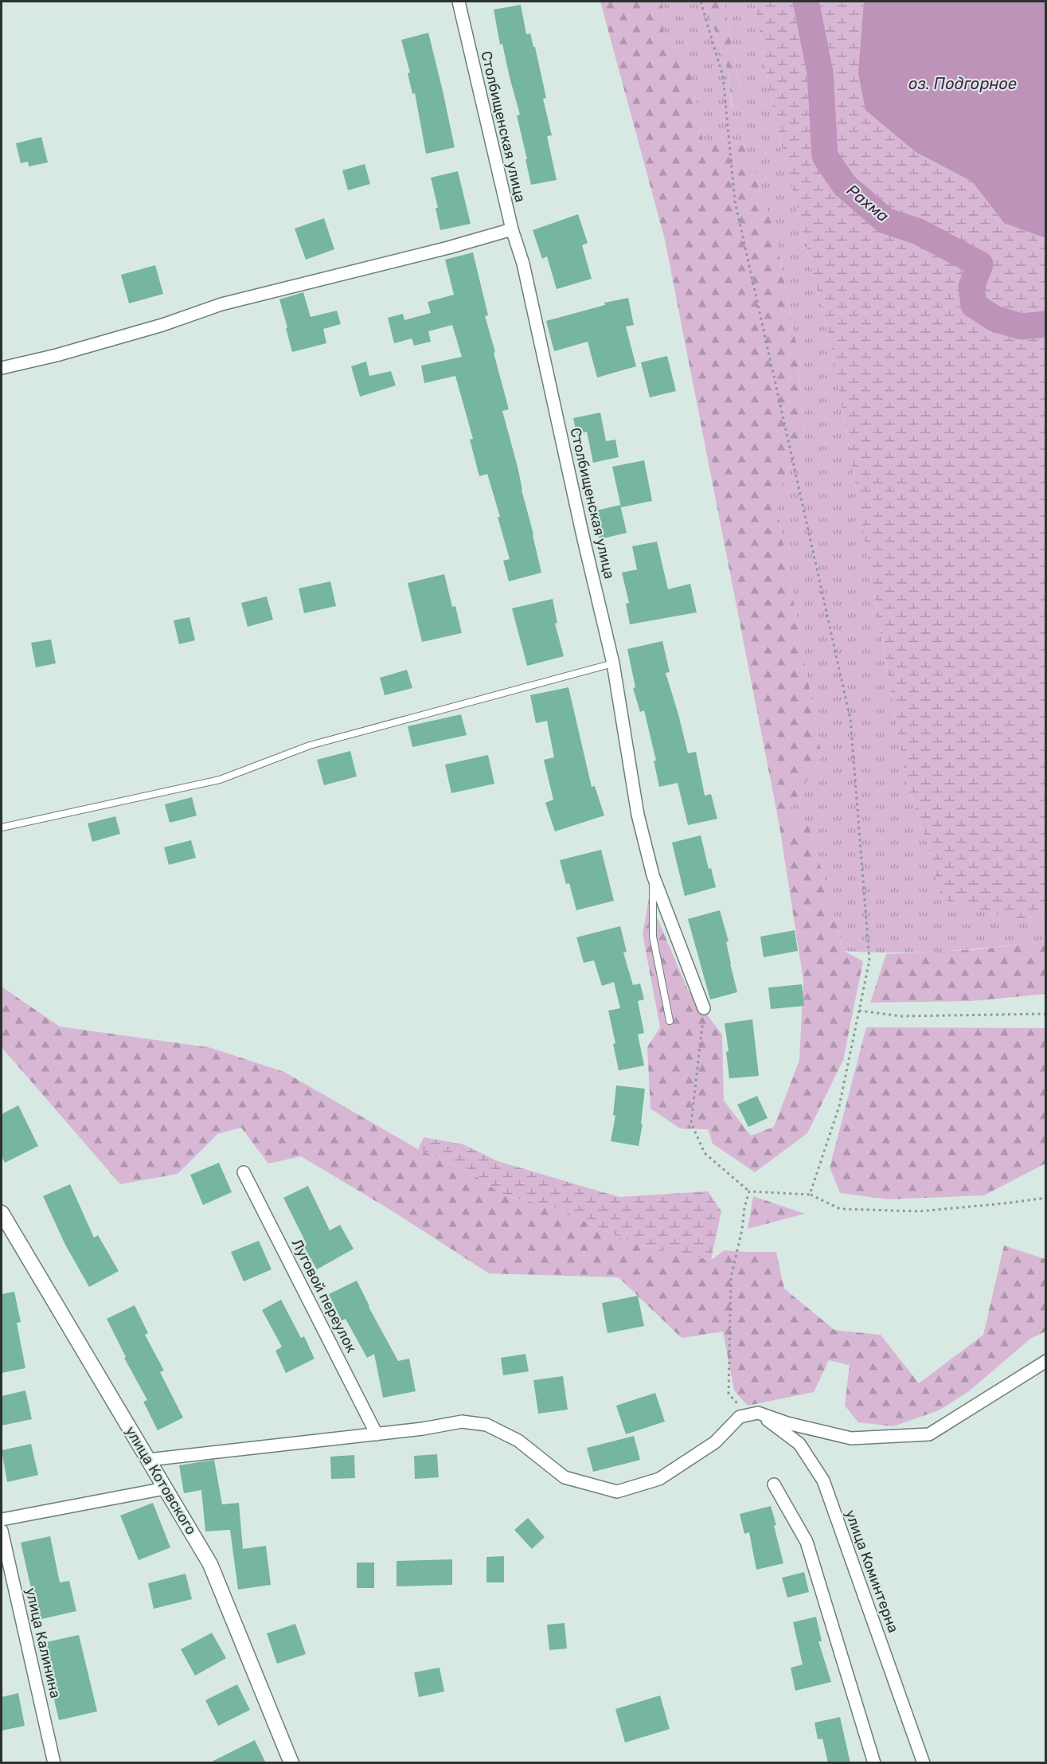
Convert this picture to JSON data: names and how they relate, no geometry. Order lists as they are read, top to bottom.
{
  "streets": {
    "street": [
      "Столбищенская улица",
      "Луговой переулок",
      "улица Котовского",
      "улица Коминтерна",
      "улица Калинина"
    ]
  },
  "water": ["оз. Подгорное", "Рахма"]
}
